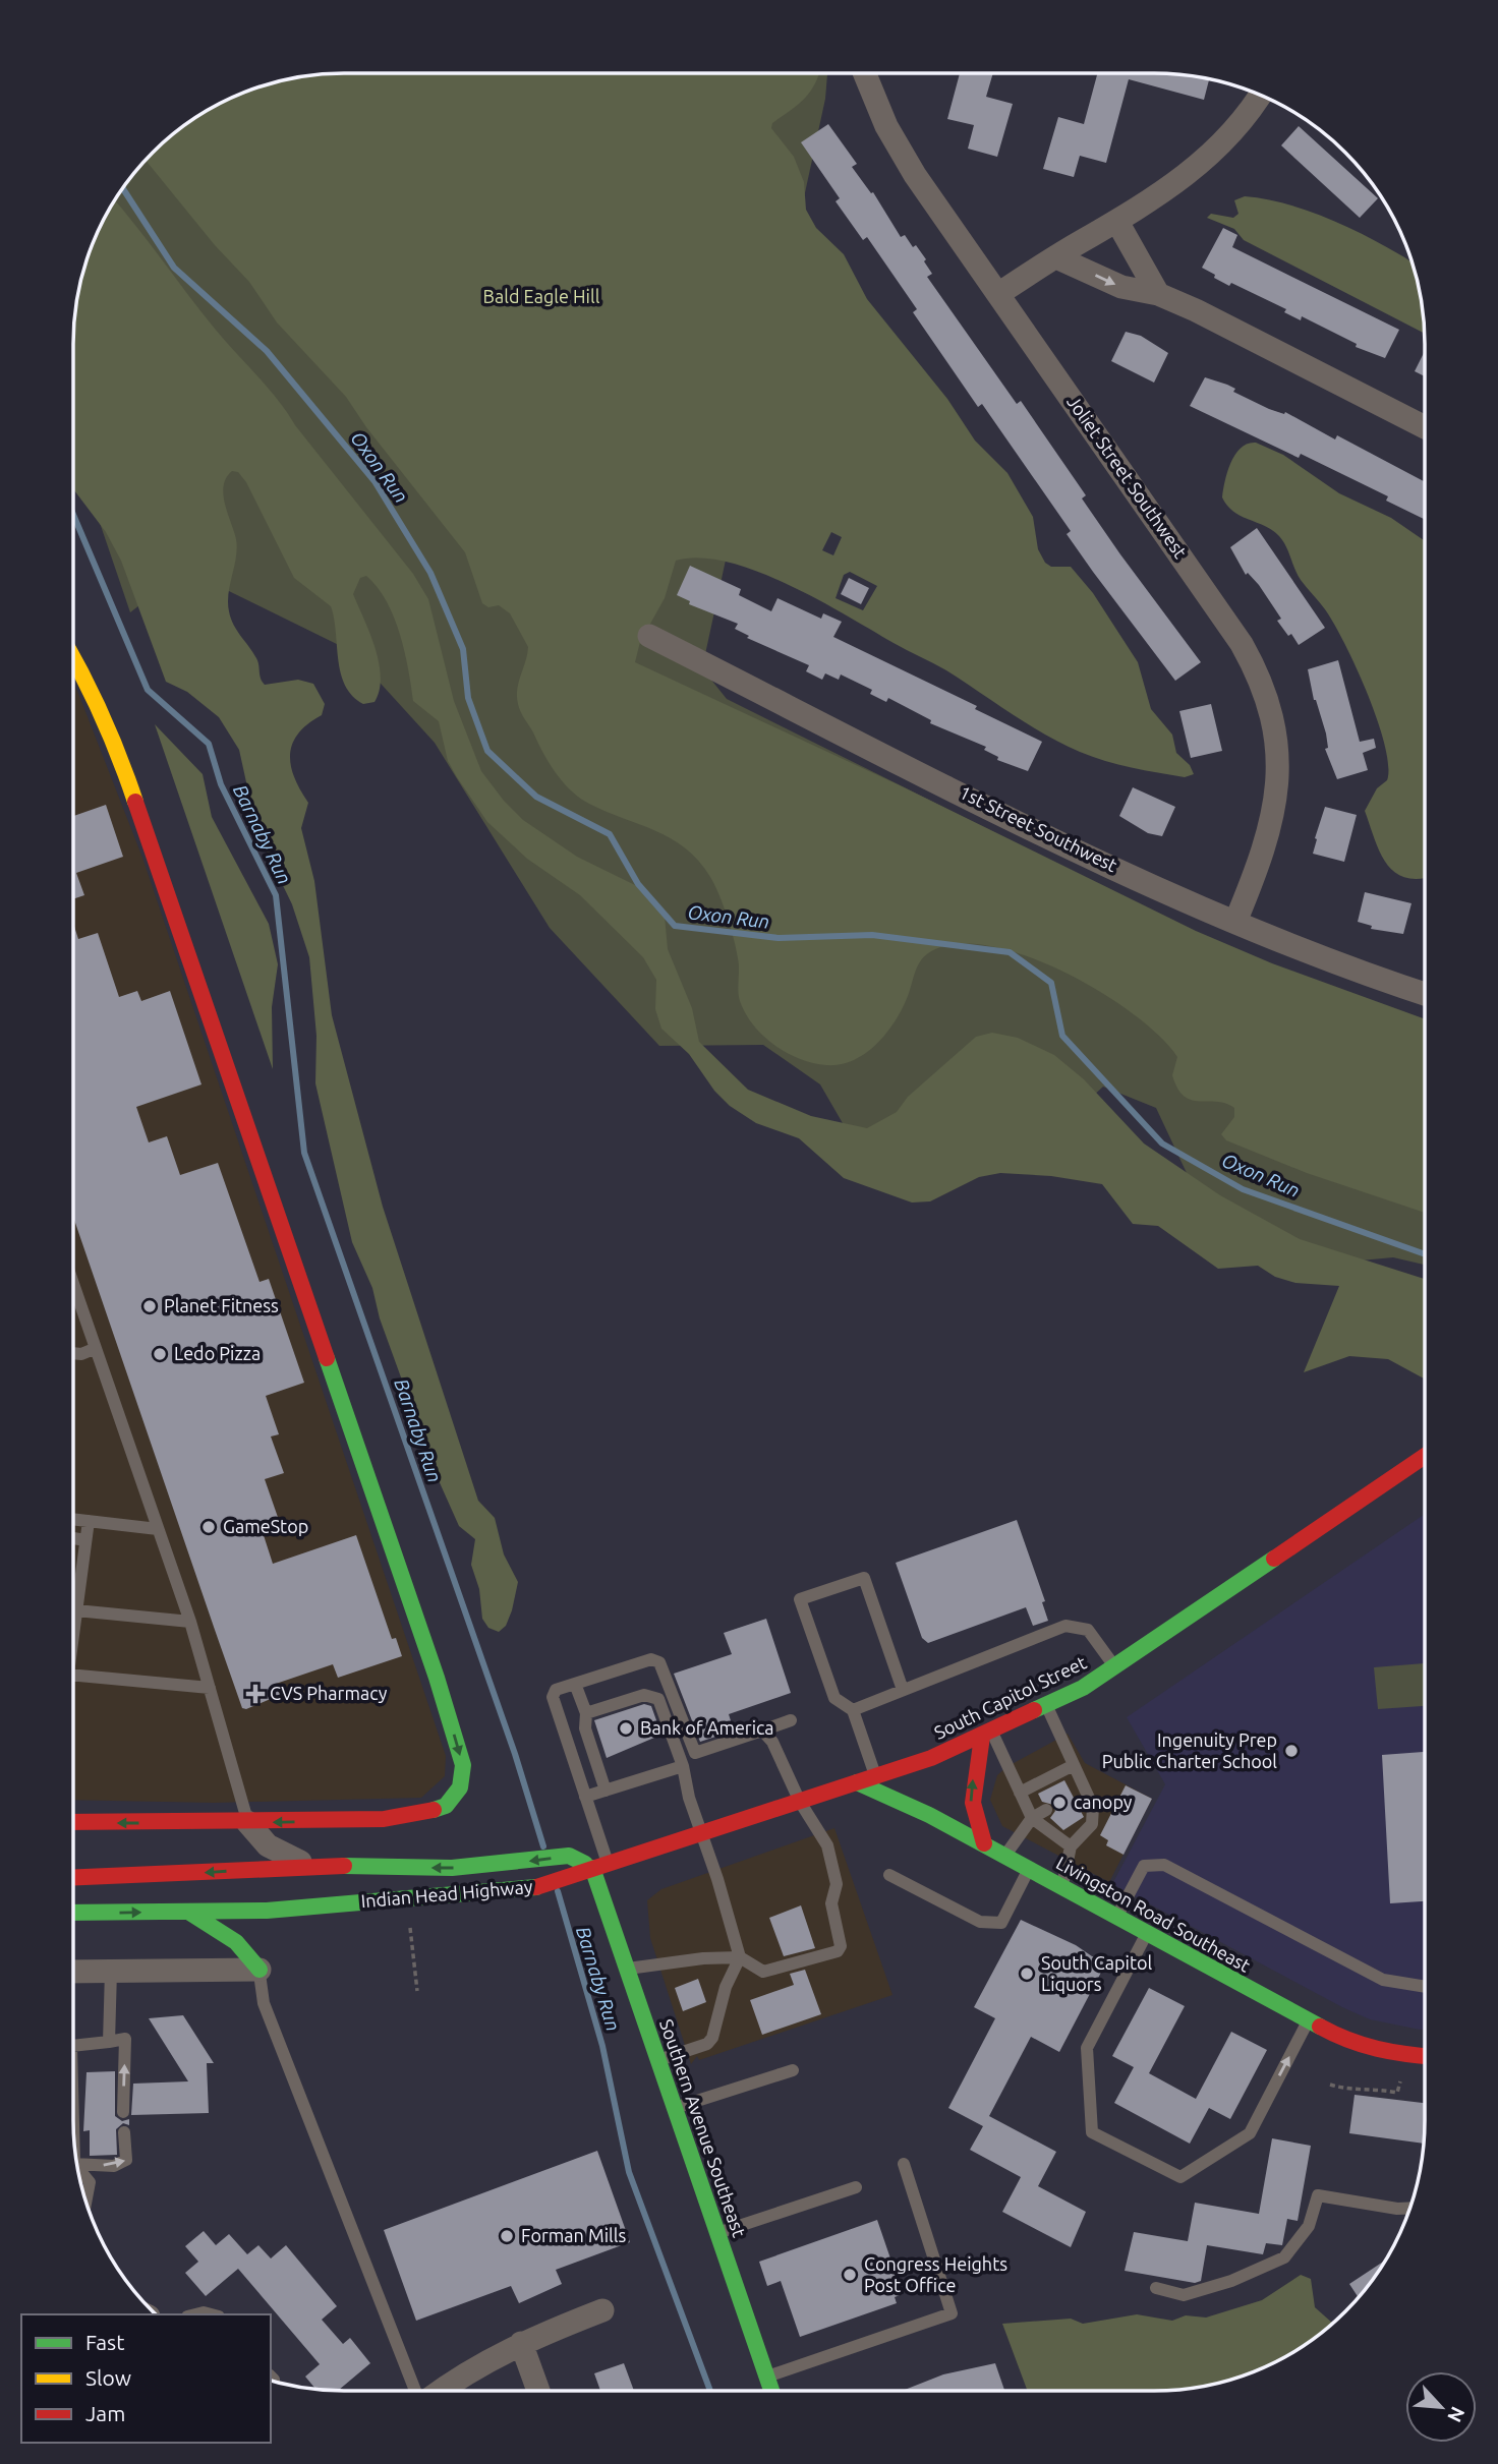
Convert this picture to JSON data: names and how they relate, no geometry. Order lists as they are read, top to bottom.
{
  "streets": {
    "main road": [
      "South Capitol Street",
      "Indian Head Highway",
      "Livingston Road Southeast",
      "Southern Avenue Southeast"
    ],
    "street": ["Joliet Street Southwest", "1st Street Southwest"]
  },
  "crossings": [
    ["Joliet Street Southwest", "1st Street Southwest"],
    ["South Capitol Street", "Indian Head Highway"],
    ["South Capitol Street", "Livingston Road Southeast"],
    ["South Capitol Street", "Southern Avenue Southeast"],
    ["Indian Head Highway", "Southern Avenue Southeast"]
  ],
  "water": ["Oxon Run", "Barnaby Run"],
  "parks": ["Bald Eagle Hill"],
  "places": {
    "other": [
      "Planet Fitness",
      "Ledo Pizza",
      "GameStop",
      "Bank of America",
      "Ingenuity Prep Public Charter School",
      "canopy",
      "South Capitol Liquors",
      "Forman Mills",
      "Congress Heights Post Office"
    ],
    "health": ["CVS Pharmacy"]
  },
  "legend": ["Fast", "Slow", "Jam"],
  "north": "bottom right"
}
